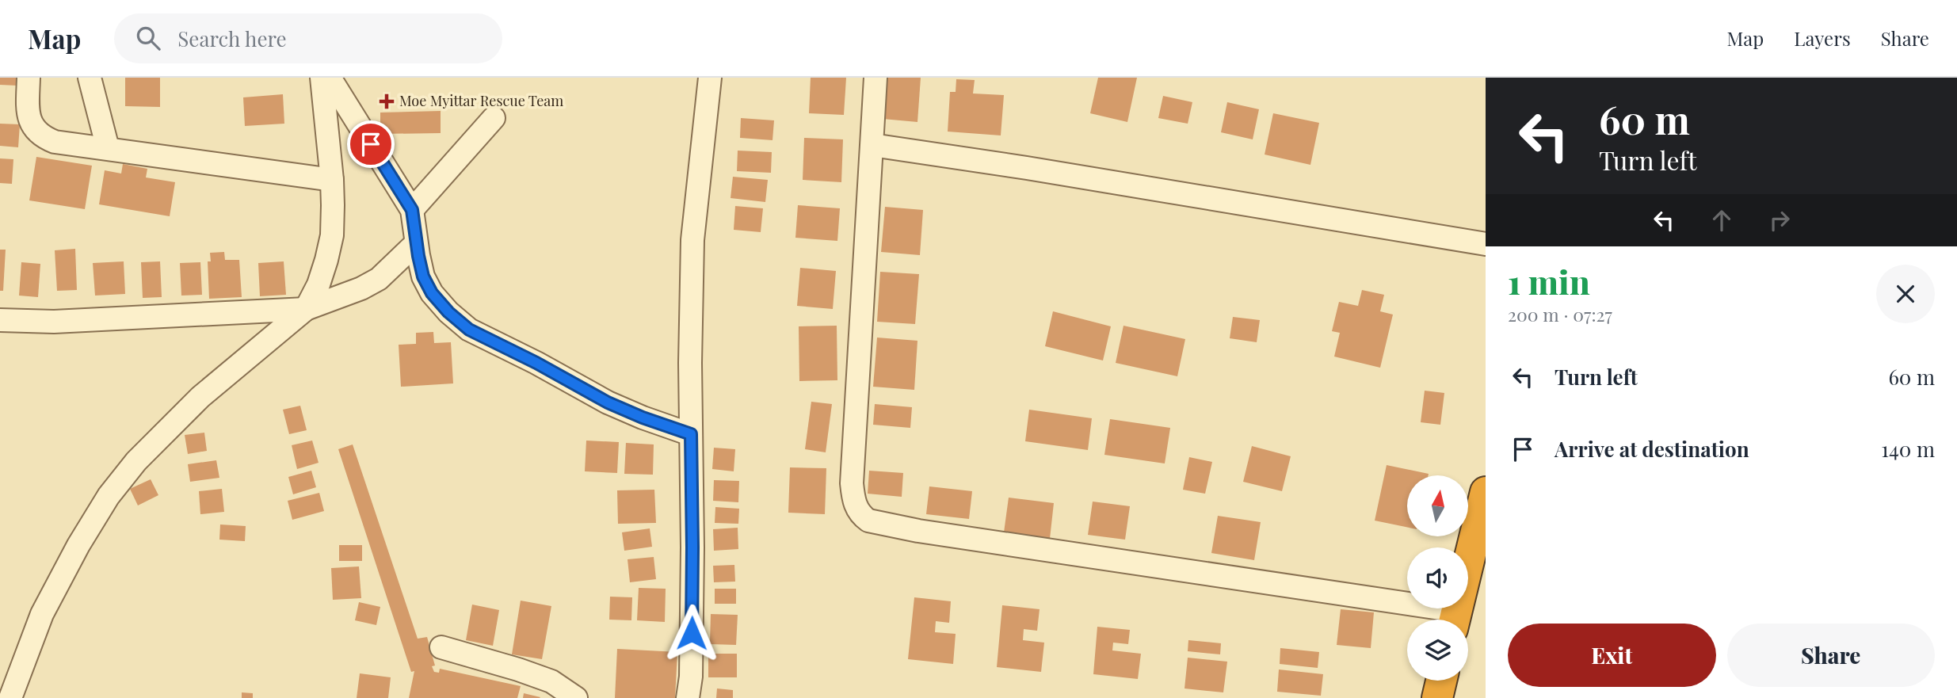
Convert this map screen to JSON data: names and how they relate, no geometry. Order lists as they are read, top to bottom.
{
  "places": {
    "health": ["Moe Myittar Rescue Team"]
  },
  "north": "top",
  "page": {
    "header": "Map",
    "search": "Search here",
    "nav": ["Map", "Layers", "Share"],
    "turn": ["60 m", "Turn left"],
    "heading": ["1 min", "200 m · 07:27"],
    "list": [
      {
        "name": "Turn left",
        "value": "60 m"
      },
      {
        "name": "Arrive at destination",
        "value": "140 m"
      }
    ],
    "buttons": ["Exit", "Share"]
  }
}
